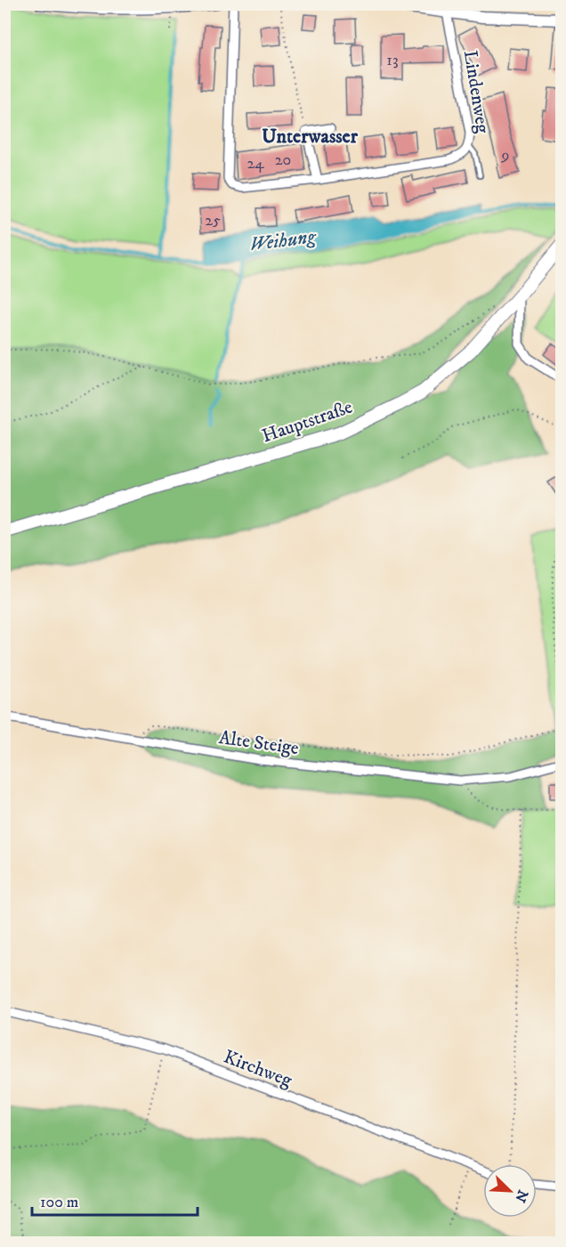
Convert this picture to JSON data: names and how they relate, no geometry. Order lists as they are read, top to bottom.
{
  "streets": {
    "main road": ["Hauptstraße"],
    "street": ["Lindenweg", "Alte Steige", "Kirchweg"]
  },
  "districts": ["Unterwasser"],
  "water": ["Weihung"],
  "house_numbers": [
    "13",
    "9",
    "20",
    "24",
    "25"
  ],
  "scale_bar": "100 m",
  "north": "bottom right"
}
